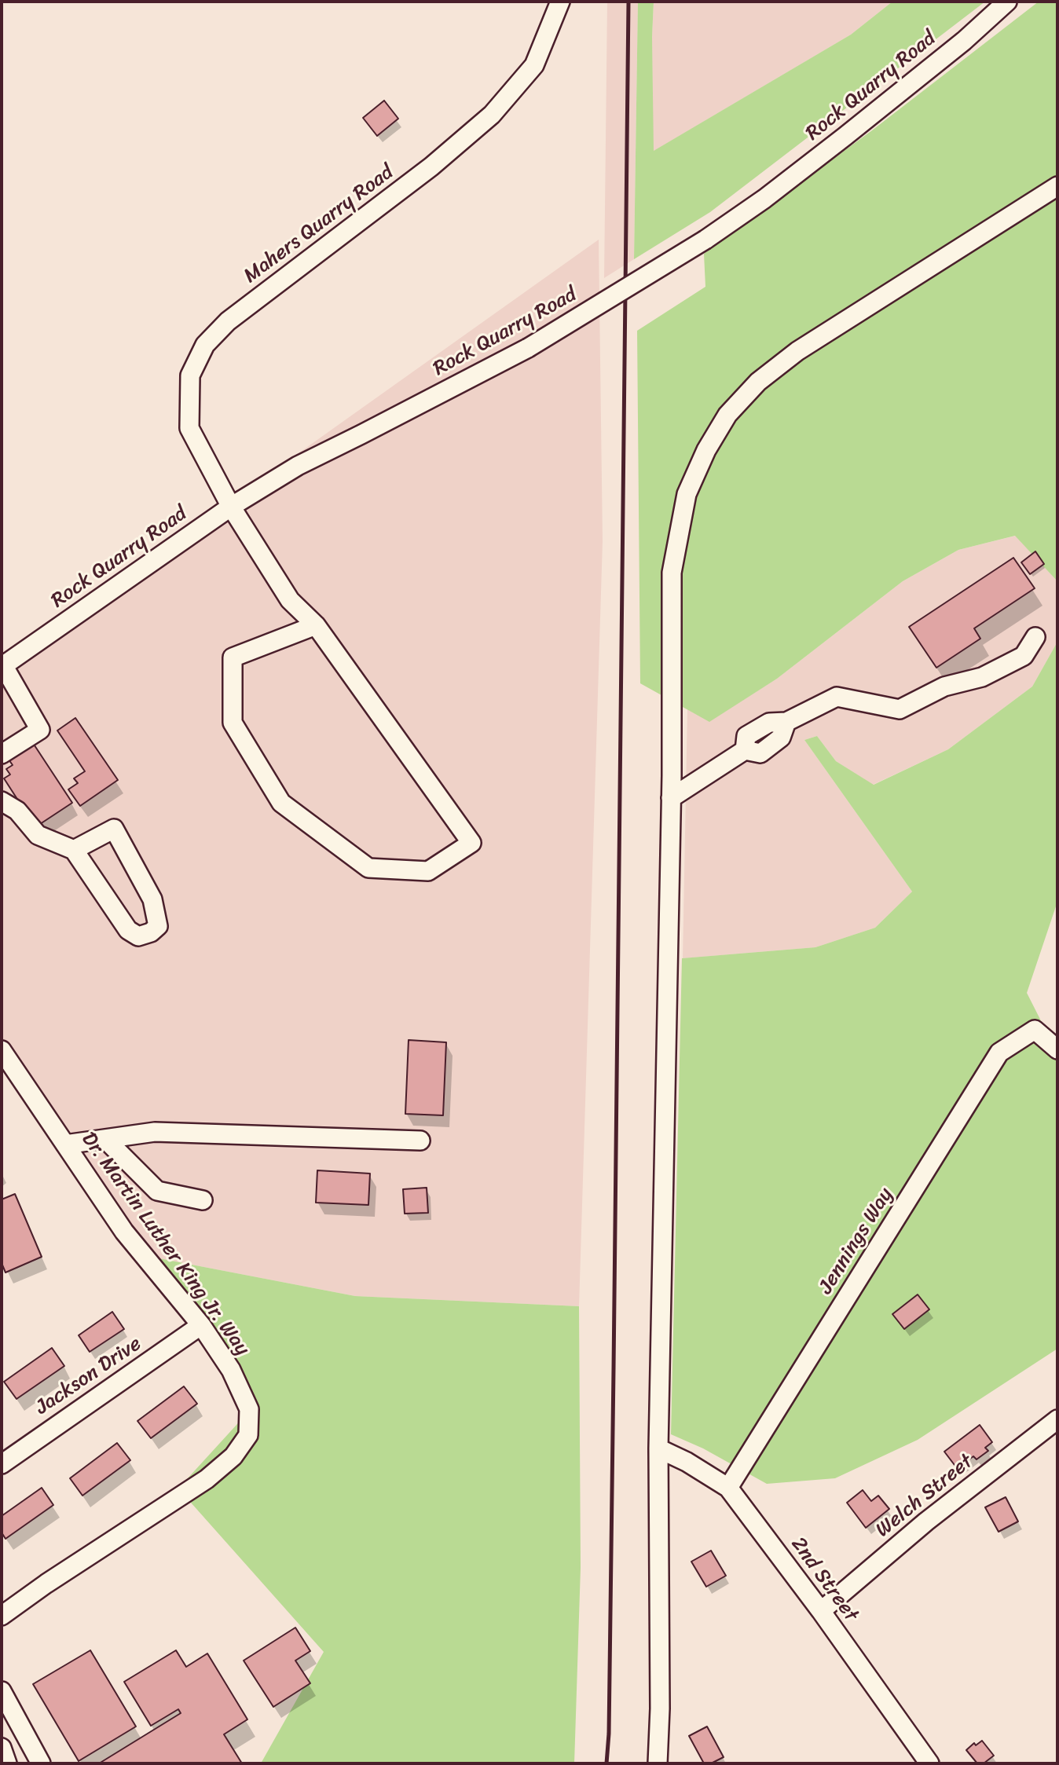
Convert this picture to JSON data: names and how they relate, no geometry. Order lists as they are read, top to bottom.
{
  "streets": {
    "street": [
      "Rock Quarry Road",
      "Mahers Quarry Road",
      "Jennings Way",
      "Dr. Martin Luther King Jr. Way",
      "Jackson Drive",
      "Welch Street",
      "2nd Street"
    ]
  },
  "crossings": [
    ["Rock Quarry Road", "Mahers Quarry Road"],
    ["Jennings Way", "2nd Street"],
    ["Dr. Martin Luther King Jr. Way", "Jackson Drive"],
    ["Welch Street", "2nd Street"]
  ]
}
